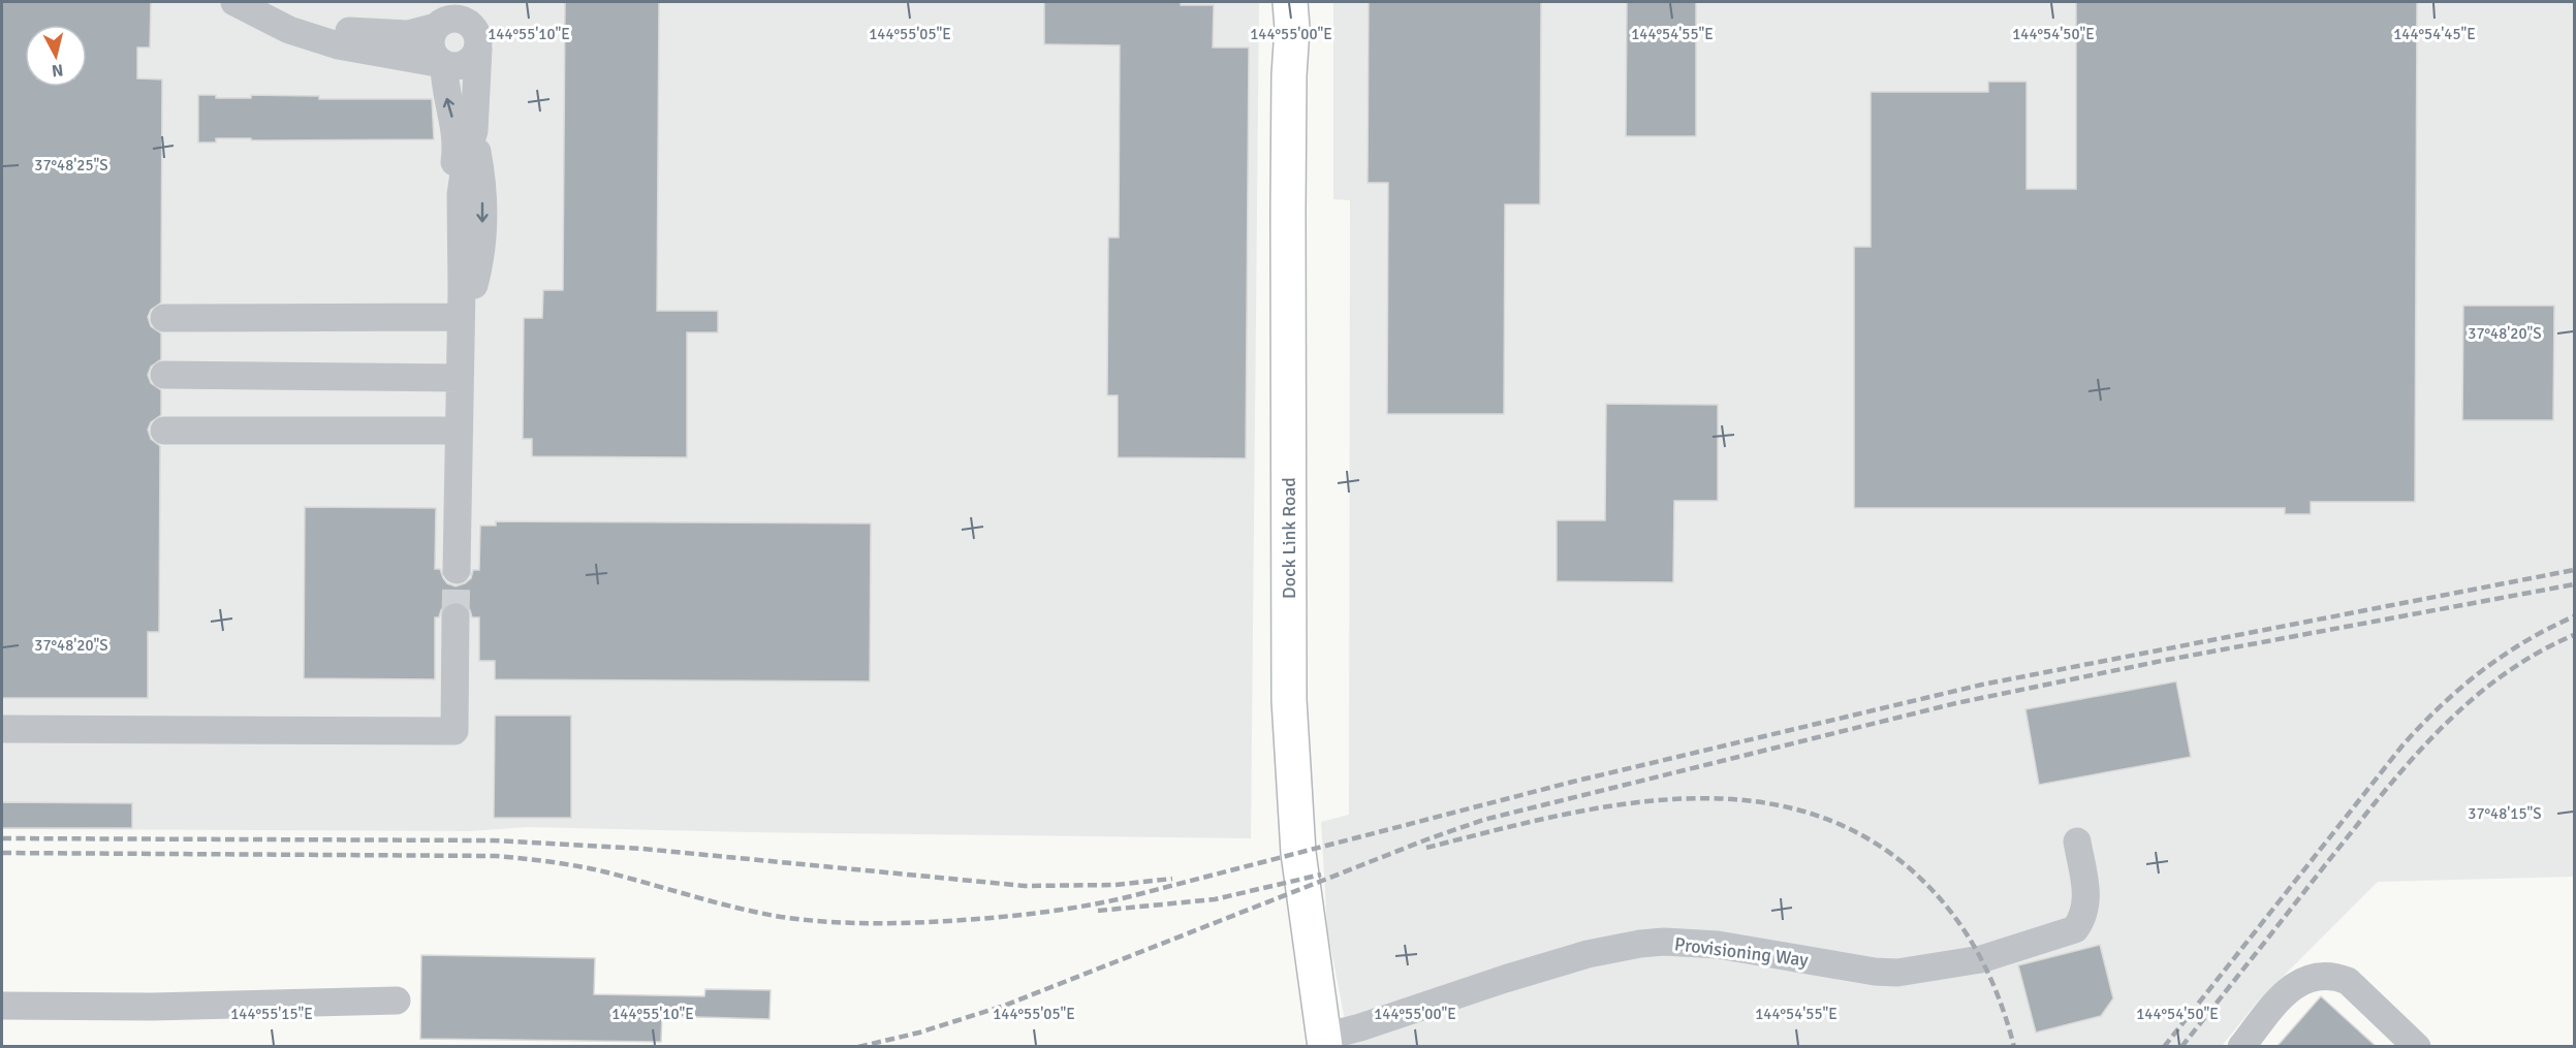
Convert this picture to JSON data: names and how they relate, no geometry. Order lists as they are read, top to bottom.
{
  "streets": {
    "main road": ["Dock Link Road"],
    "lane": ["Provisioning Way"]
  },
  "crossings": [
    ["Dock Link Road", "Provisioning Way"]
  ],
  "north": "bottom",
  "coordinates": [
    "144°55'10\"E",
    "144°55'05\"E",
    "144°55'00\"E",
    "144°54'55\"E",
    "144°54'50\"E",
    "144°54'45\"E",
    "37°48'25\"S",
    "37°48'20\"S",
    "37°48'15\"S",
    "144°55'15\"E"
  ]
}
